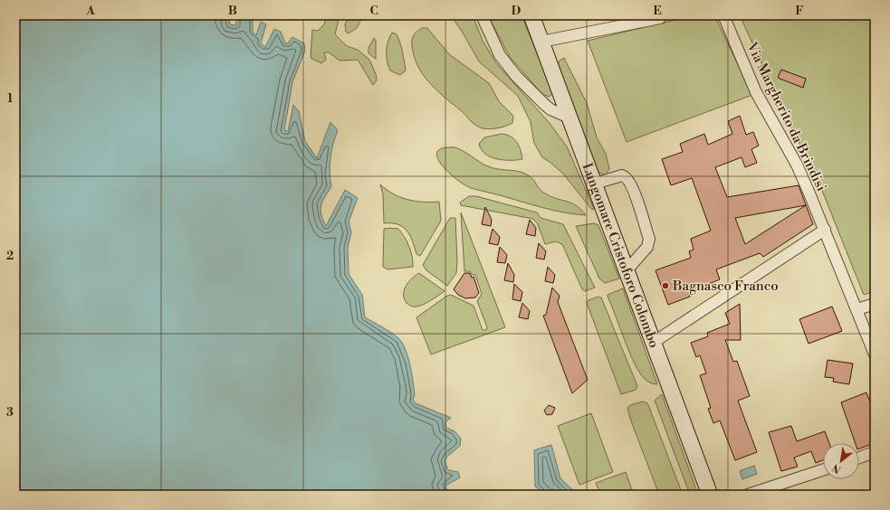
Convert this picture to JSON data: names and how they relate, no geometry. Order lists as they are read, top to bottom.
{
  "streets": {
    "main road": ["Lungomare Cristoforo Colombo"],
    "street": ["Via Margherito da Brindisi"]
  },
  "places": ["Bagnasco Franco"],
  "north": "bottom left",
  "grid": {
    "columns": [
      "A",
      "B",
      "C",
      "D",
      "E",
      "F"
    ],
    "rows": ["1", "2", "3"]
  }
}
